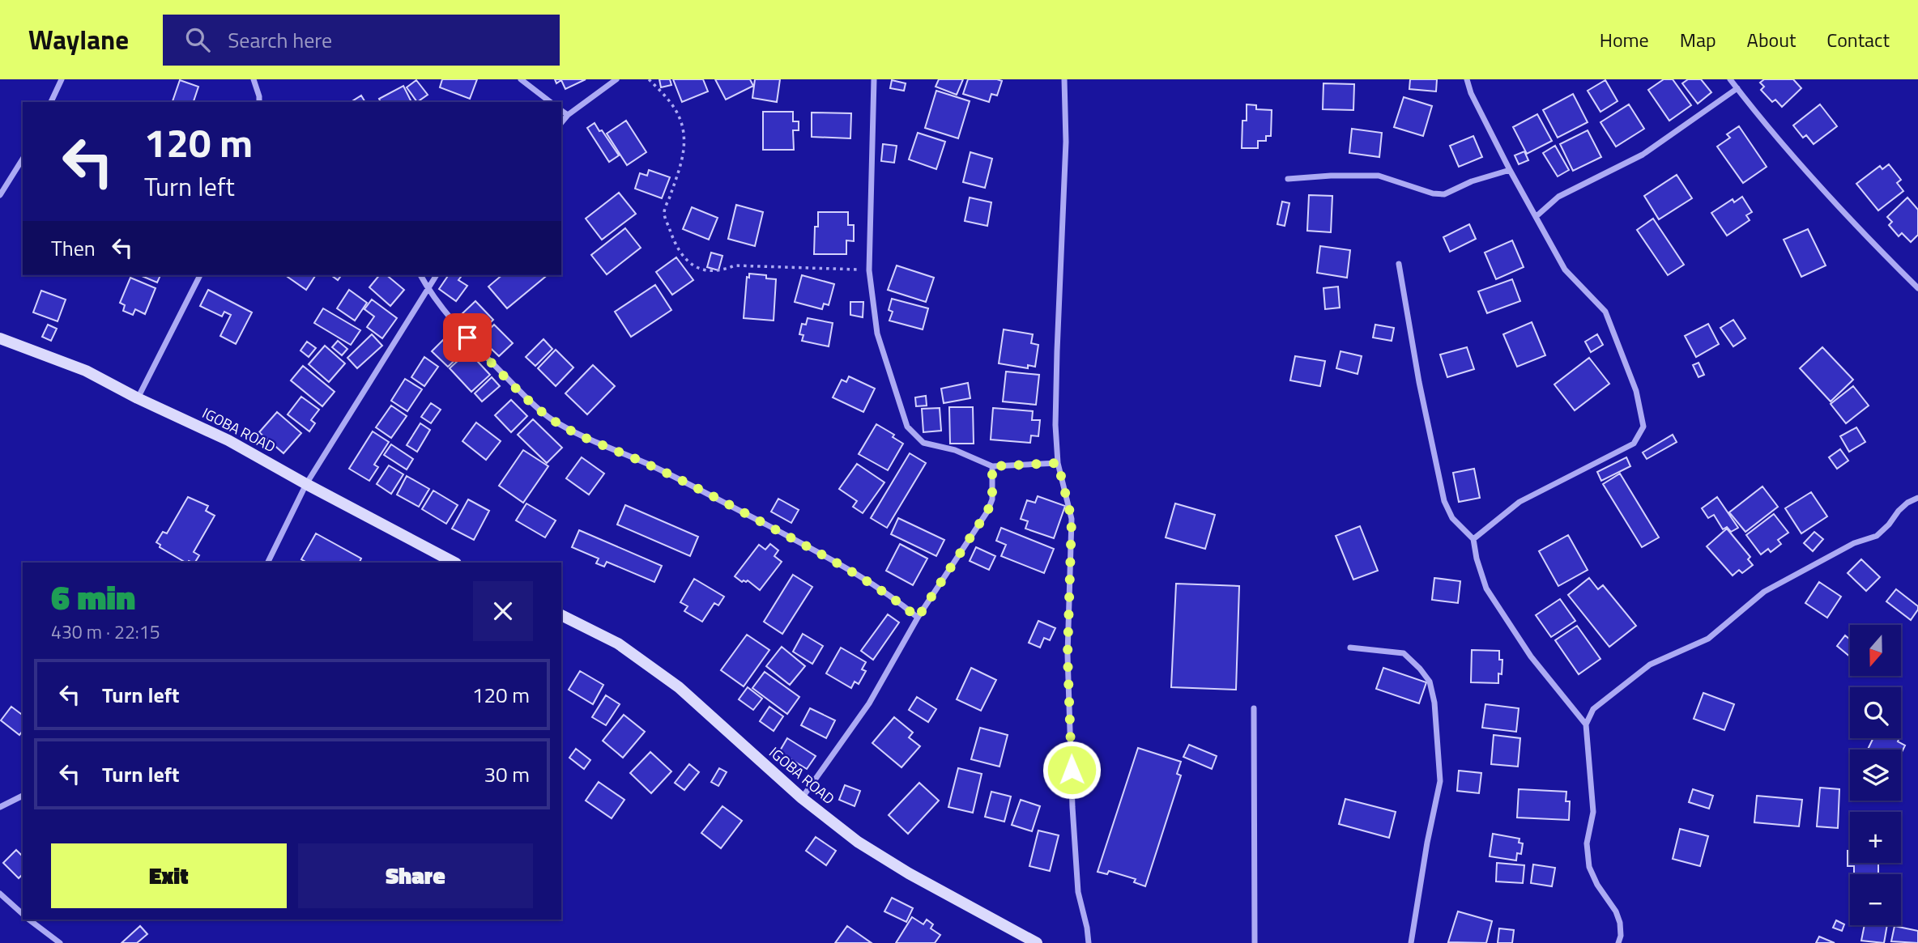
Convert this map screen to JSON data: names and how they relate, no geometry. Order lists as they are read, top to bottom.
{
  "streets": {
    "street": ["IGOBA ROAD"]
  },
  "north": "bottom",
  "page": {
    "header": "Waylane",
    "search": "Search here",
    "nav": [
      "Home",
      "Map",
      "About",
      "Contact"
    ],
    "turn": ["120 m", "Turn left"],
    "then": "Then",
    "heading": ["6 min", "430 m · 22:15"],
    "map_buttons": ["+", "−"],
    "list": [
      {
        "name": "Turn left",
        "value": "120 m"
      },
      {
        "name": "Turn left",
        "value": "30 m"
      }
    ],
    "buttons": ["Exit", "Share"]
  }
}
